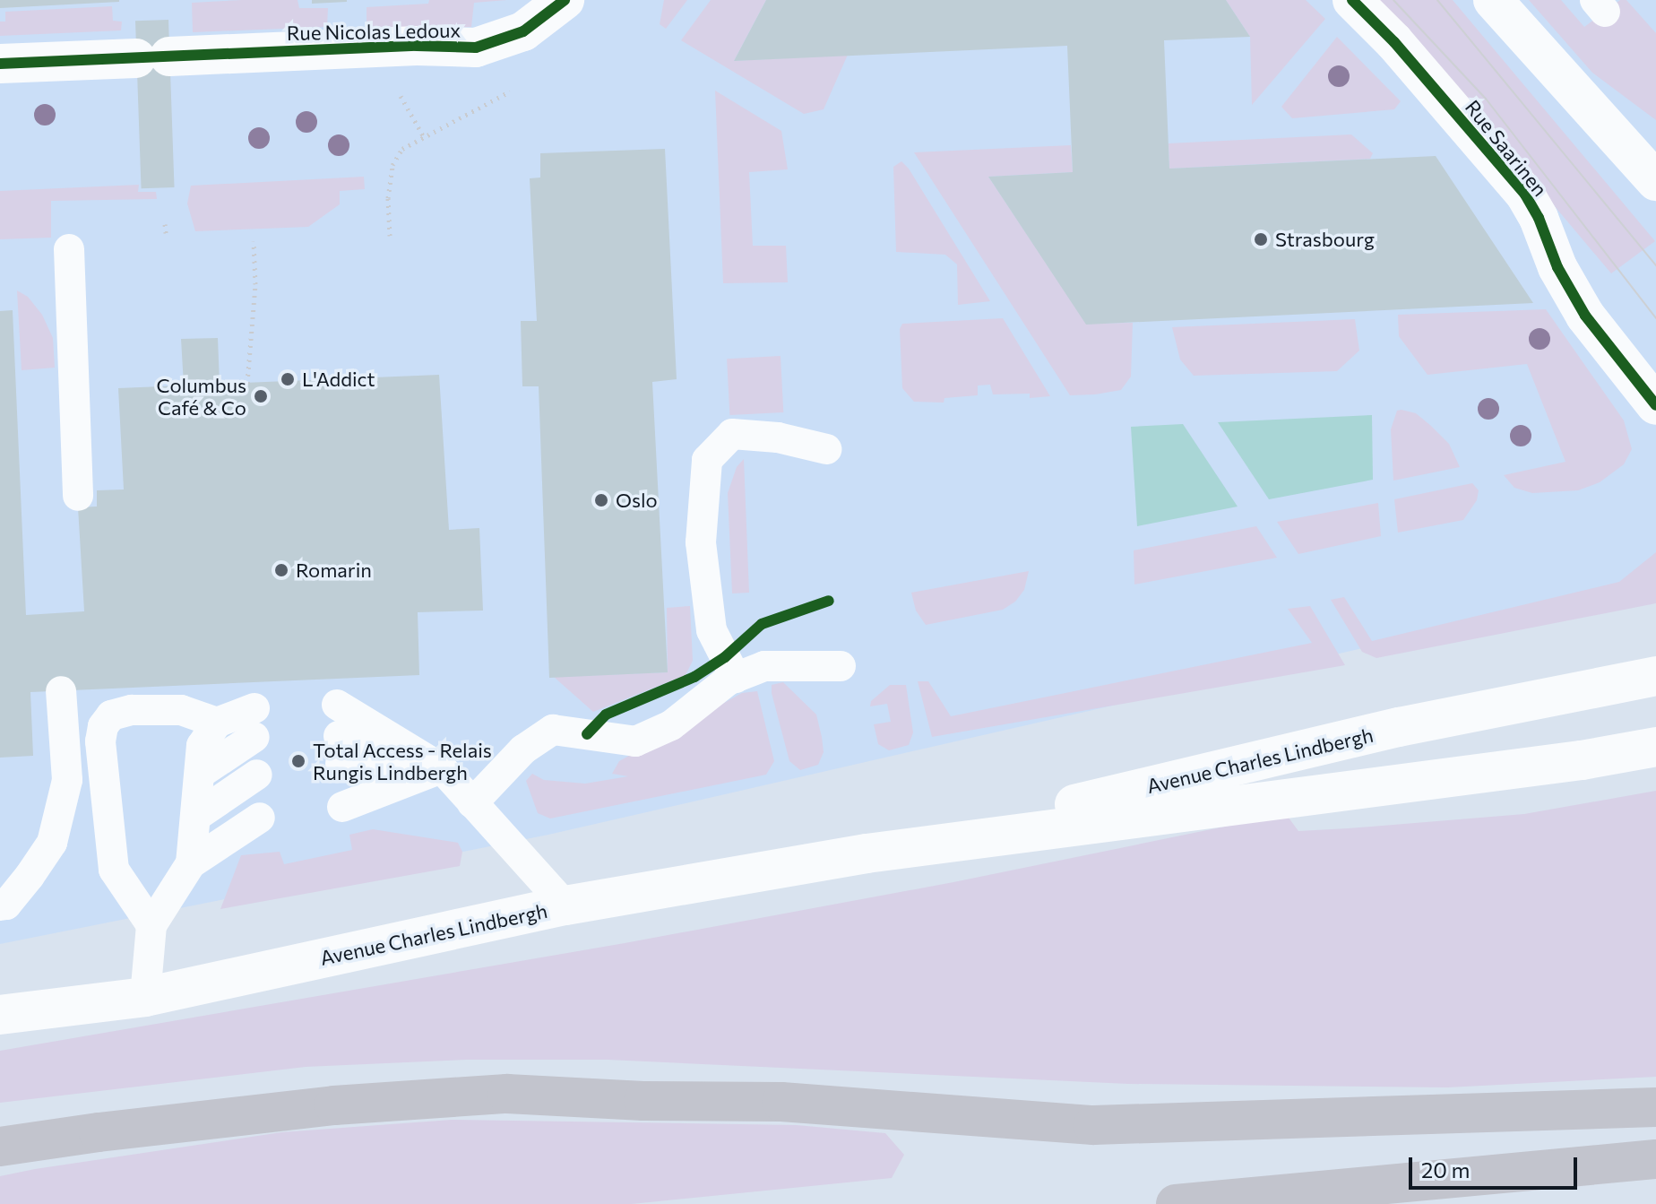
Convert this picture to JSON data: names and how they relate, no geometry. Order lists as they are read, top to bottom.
{
  "streets": {
    "main road": ["Rue Nicolas Ledoux", "Rue Saarinen", "Avenue Charles Lindbergh"]
  },
  "places": [
    "Strasbourg",
    "L'Addict",
    "Columbus Café & Co",
    "Oslo",
    "Romarin",
    "Total Access - Relais Rungis Lindbergh"
  ],
  "scale_bar": "20 m"
}
